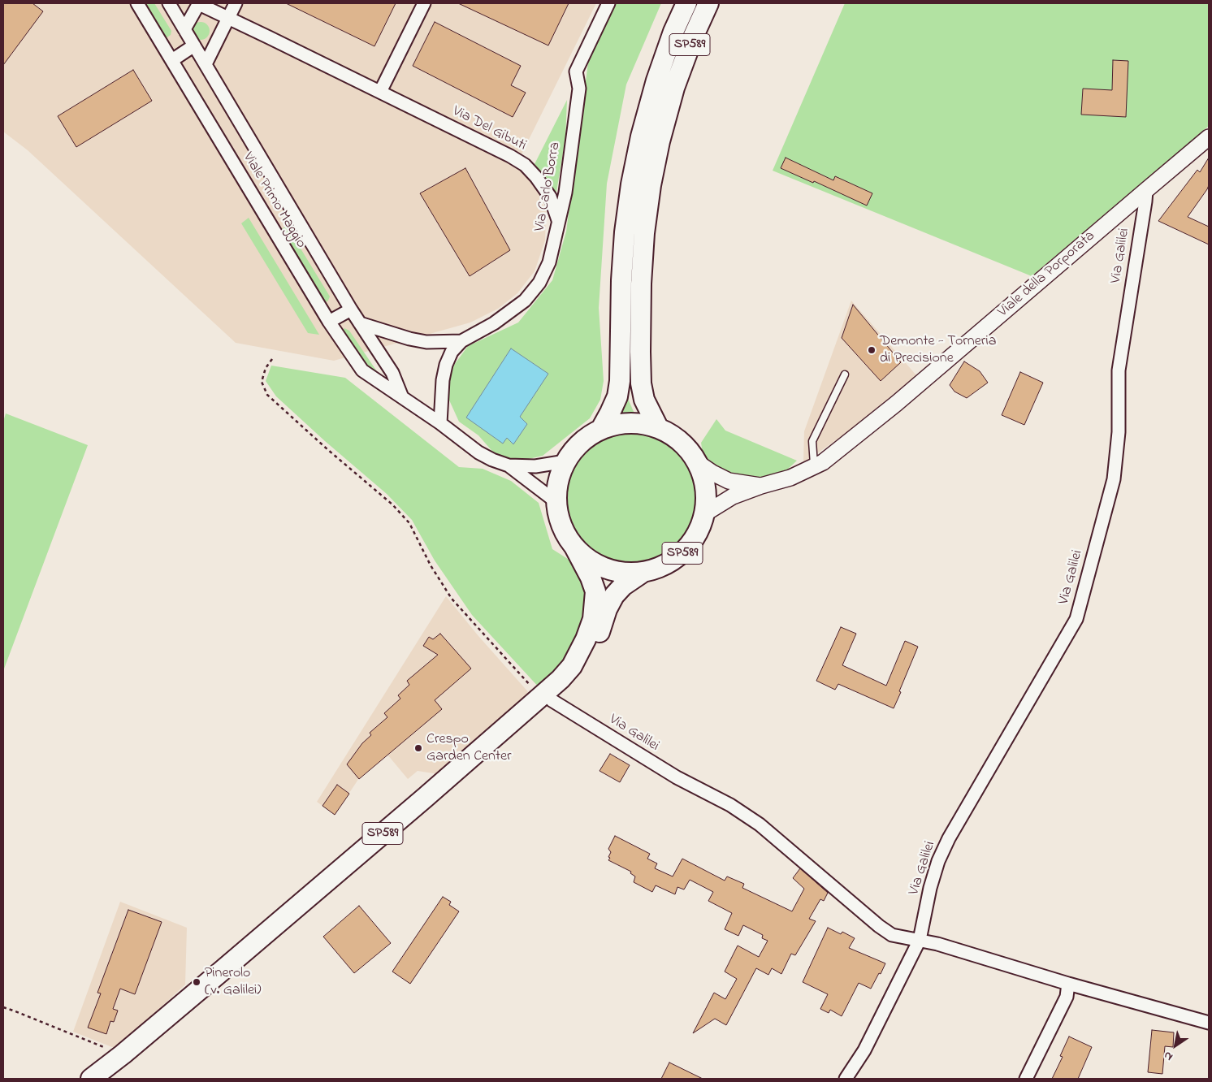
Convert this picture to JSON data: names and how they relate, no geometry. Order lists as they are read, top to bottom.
{
  "streets": {
    "main road": ["SP589"],
    "street": [
      "Via Del Gibuti",
      "Via Carlo Borra",
      "Viale Primo Maggio",
      "Via Galilei",
      "Viale della Porporata"
    ]
  },
  "crossings": [
    ["SP589", "Via Galilei"],
    ["SP589", "Viale della Porporata"],
    ["Via Del Gibuti", "Via Carlo Borra"],
    ["Via Carlo Borra", "Viale Primo Maggio"],
    ["Via Galilei", "Viale della Porporata"]
  ],
  "places": ["Demonte - Torneria di Precisione", "Crespo Garden Center", "Pinerolo (v. Galilei)"],
  "north": "bottom left"
}
